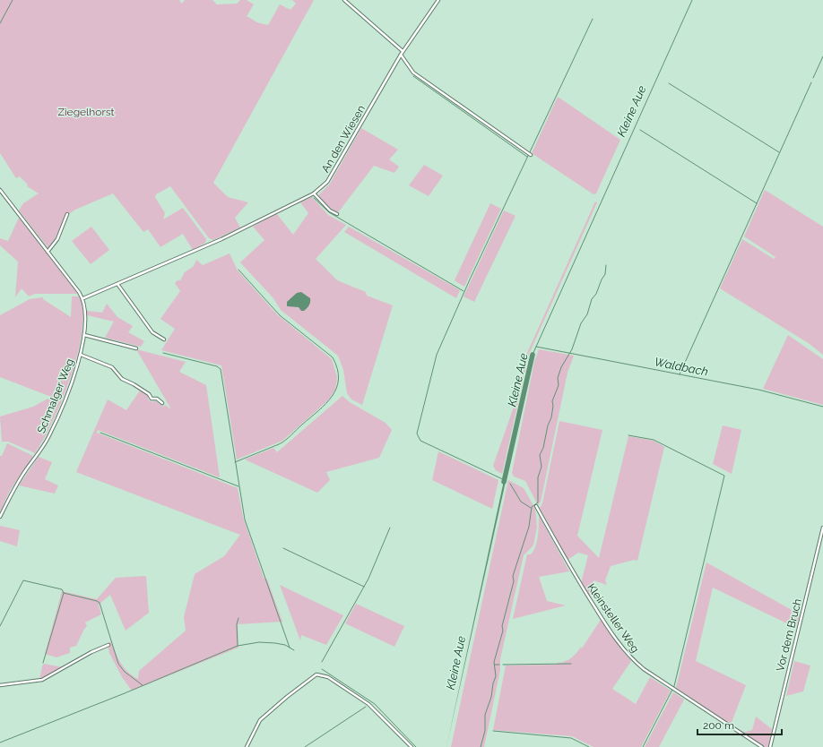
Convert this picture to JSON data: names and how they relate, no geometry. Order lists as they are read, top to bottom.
{
  "streets": {
    "street": [
      "An den Wiesen",
      "Schmalger Weg",
      "Kleinsteller Weg",
      "Vor dem Bruch"
    ]
  },
  "water": ["Kleine Aue", "Waldbach"],
  "parks": ["Ziegelhorst"],
  "scale_bar": "200 m"
}
